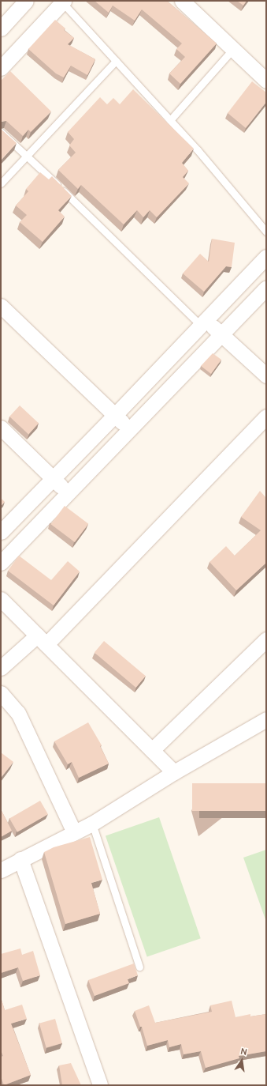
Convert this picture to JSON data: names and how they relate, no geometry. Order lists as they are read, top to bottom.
{
  "north": "top"
}
